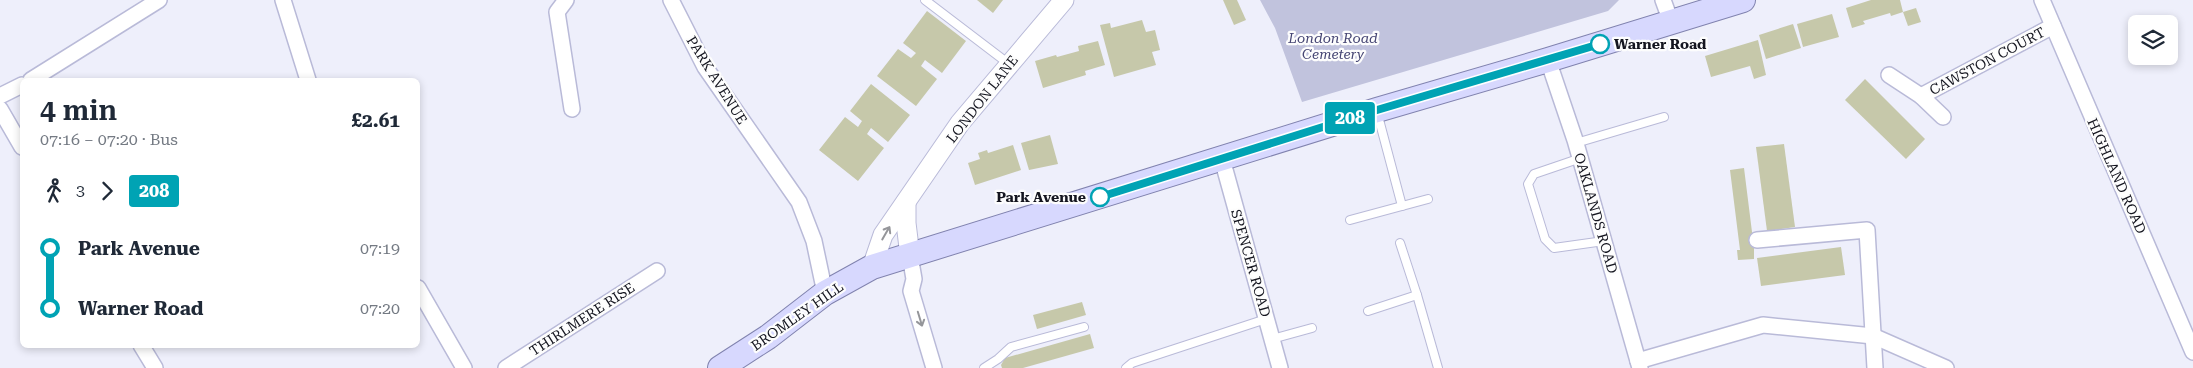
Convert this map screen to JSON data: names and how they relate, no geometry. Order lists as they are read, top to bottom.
{
  "streets": {
    "main road": ["BROMLEY HILL"],
    "street": [
      "CAWSTON COURT",
      "PARK AVENUE",
      "LONDON LANE",
      "HIGHLAND ROAD",
      "OAKLANDS ROAD",
      "SPENCER ROAD",
      "THIRLMERE RISE"
    ]
  },
  "crossings": [
    ["CAWSTON COURT", "HIGHLAND ROAD"],
    ["PARK AVENUE", "BROMLEY HILL"],
    ["LONDON LANE", "BROMLEY HILL"],
    ["OAKLANDS ROAD", "BROMLEY HILL"],
    ["SPENCER ROAD", "BROMLEY HILL"]
  ],
  "parks": ["London Road Cemetery"],
  "places": ["Warner Road", "Park Avenue"],
  "lines": ["bus line 208"],
  "page": {
    "on_map": "208",
    "heading": ["4 min", "07:16 – 07:20 · Bus", "£2.61"],
    "legs": ["3", "208"],
    "list": [
      {
        "name": "Park Avenue",
        "value": "07:19"
      },
      {
        "name": "Warner Road",
        "value": "07:20"
      }
    ]
  }
}
